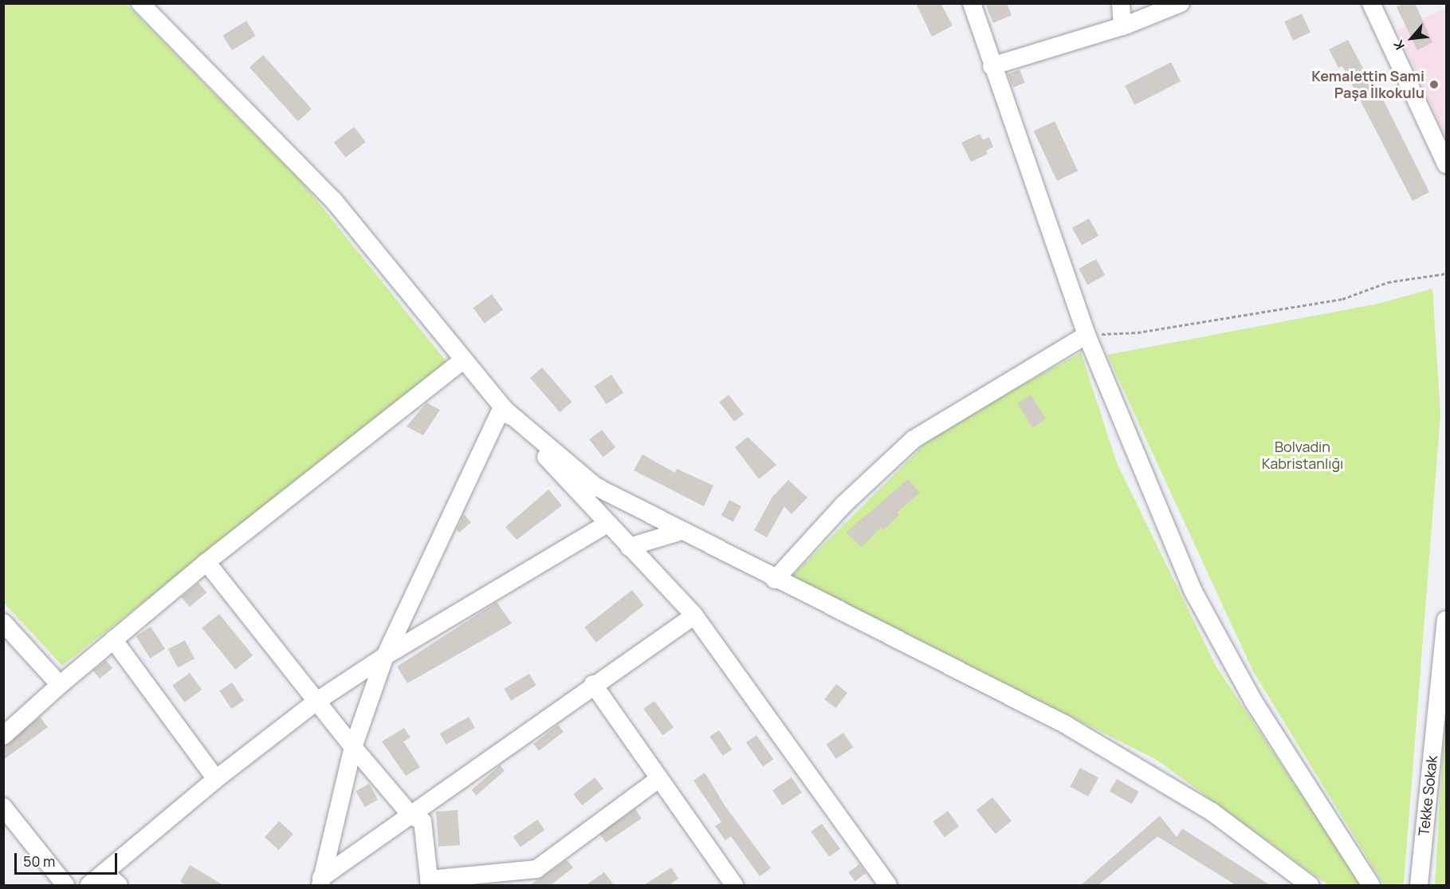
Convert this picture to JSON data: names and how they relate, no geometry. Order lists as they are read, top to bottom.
{
  "streets": {
    "street": ["Tekke Sokak"]
  },
  "parks": ["Bolvadin Kabristanlığı"],
  "places": ["Kemalettin Sami Paşa İlkokulu"],
  "scale_bar": "50 m",
  "north": "bottom left"
}
